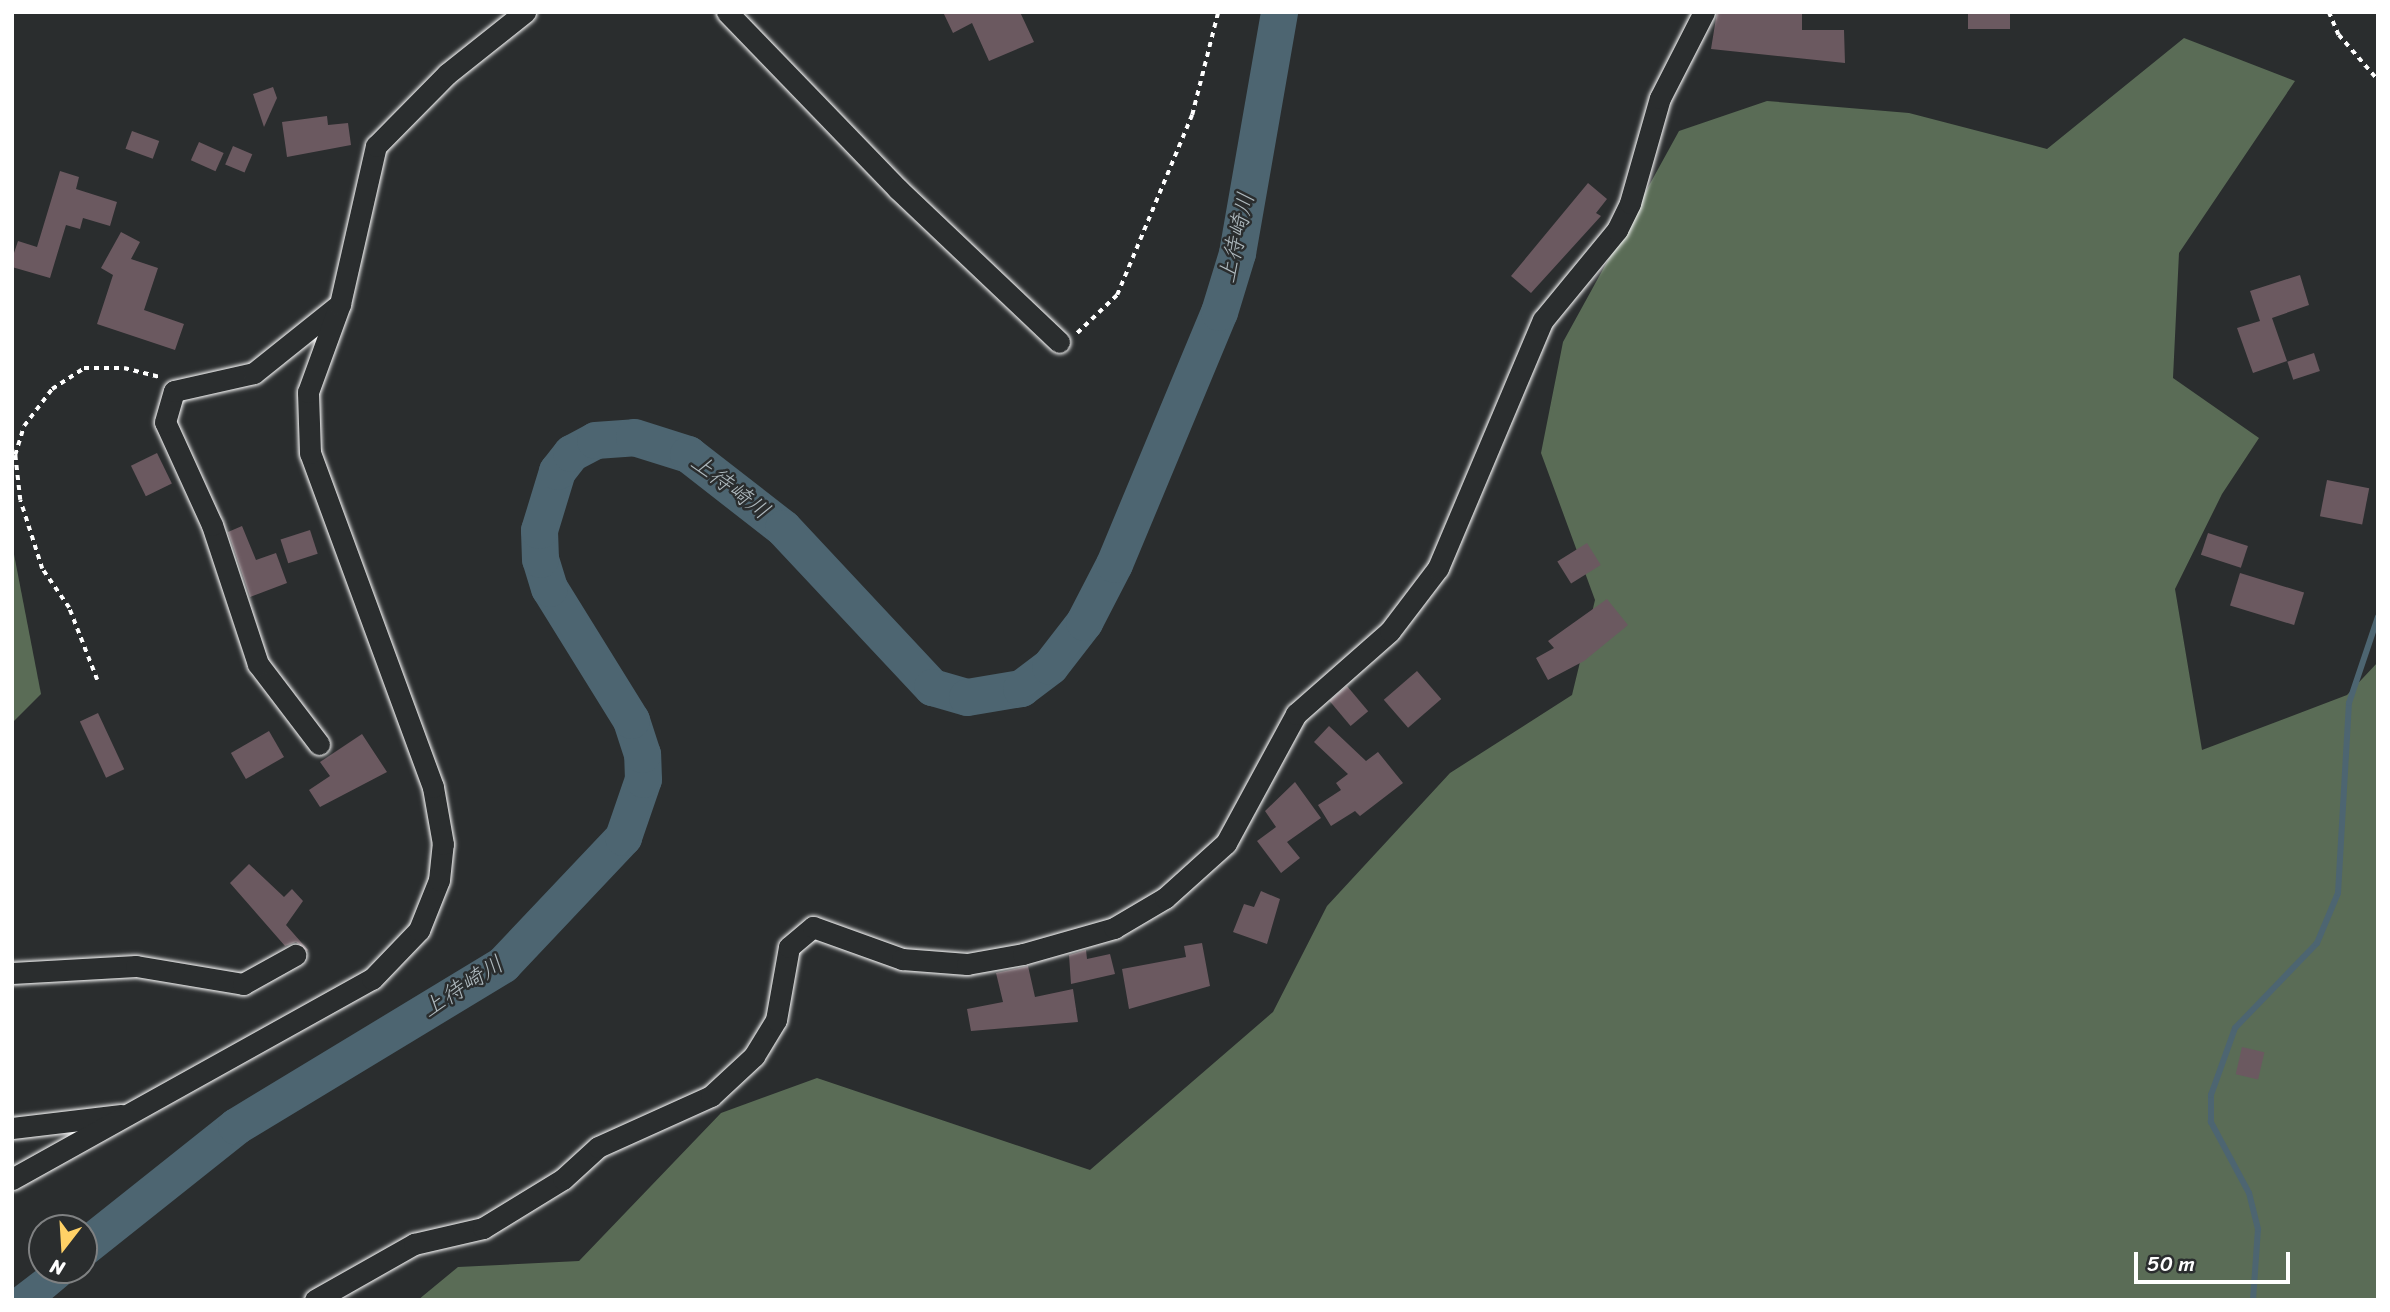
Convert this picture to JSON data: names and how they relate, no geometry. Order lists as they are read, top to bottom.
{
  "water": ["上待崎川"],
  "scale_bar": "50 m",
  "north": "bottom"
}
